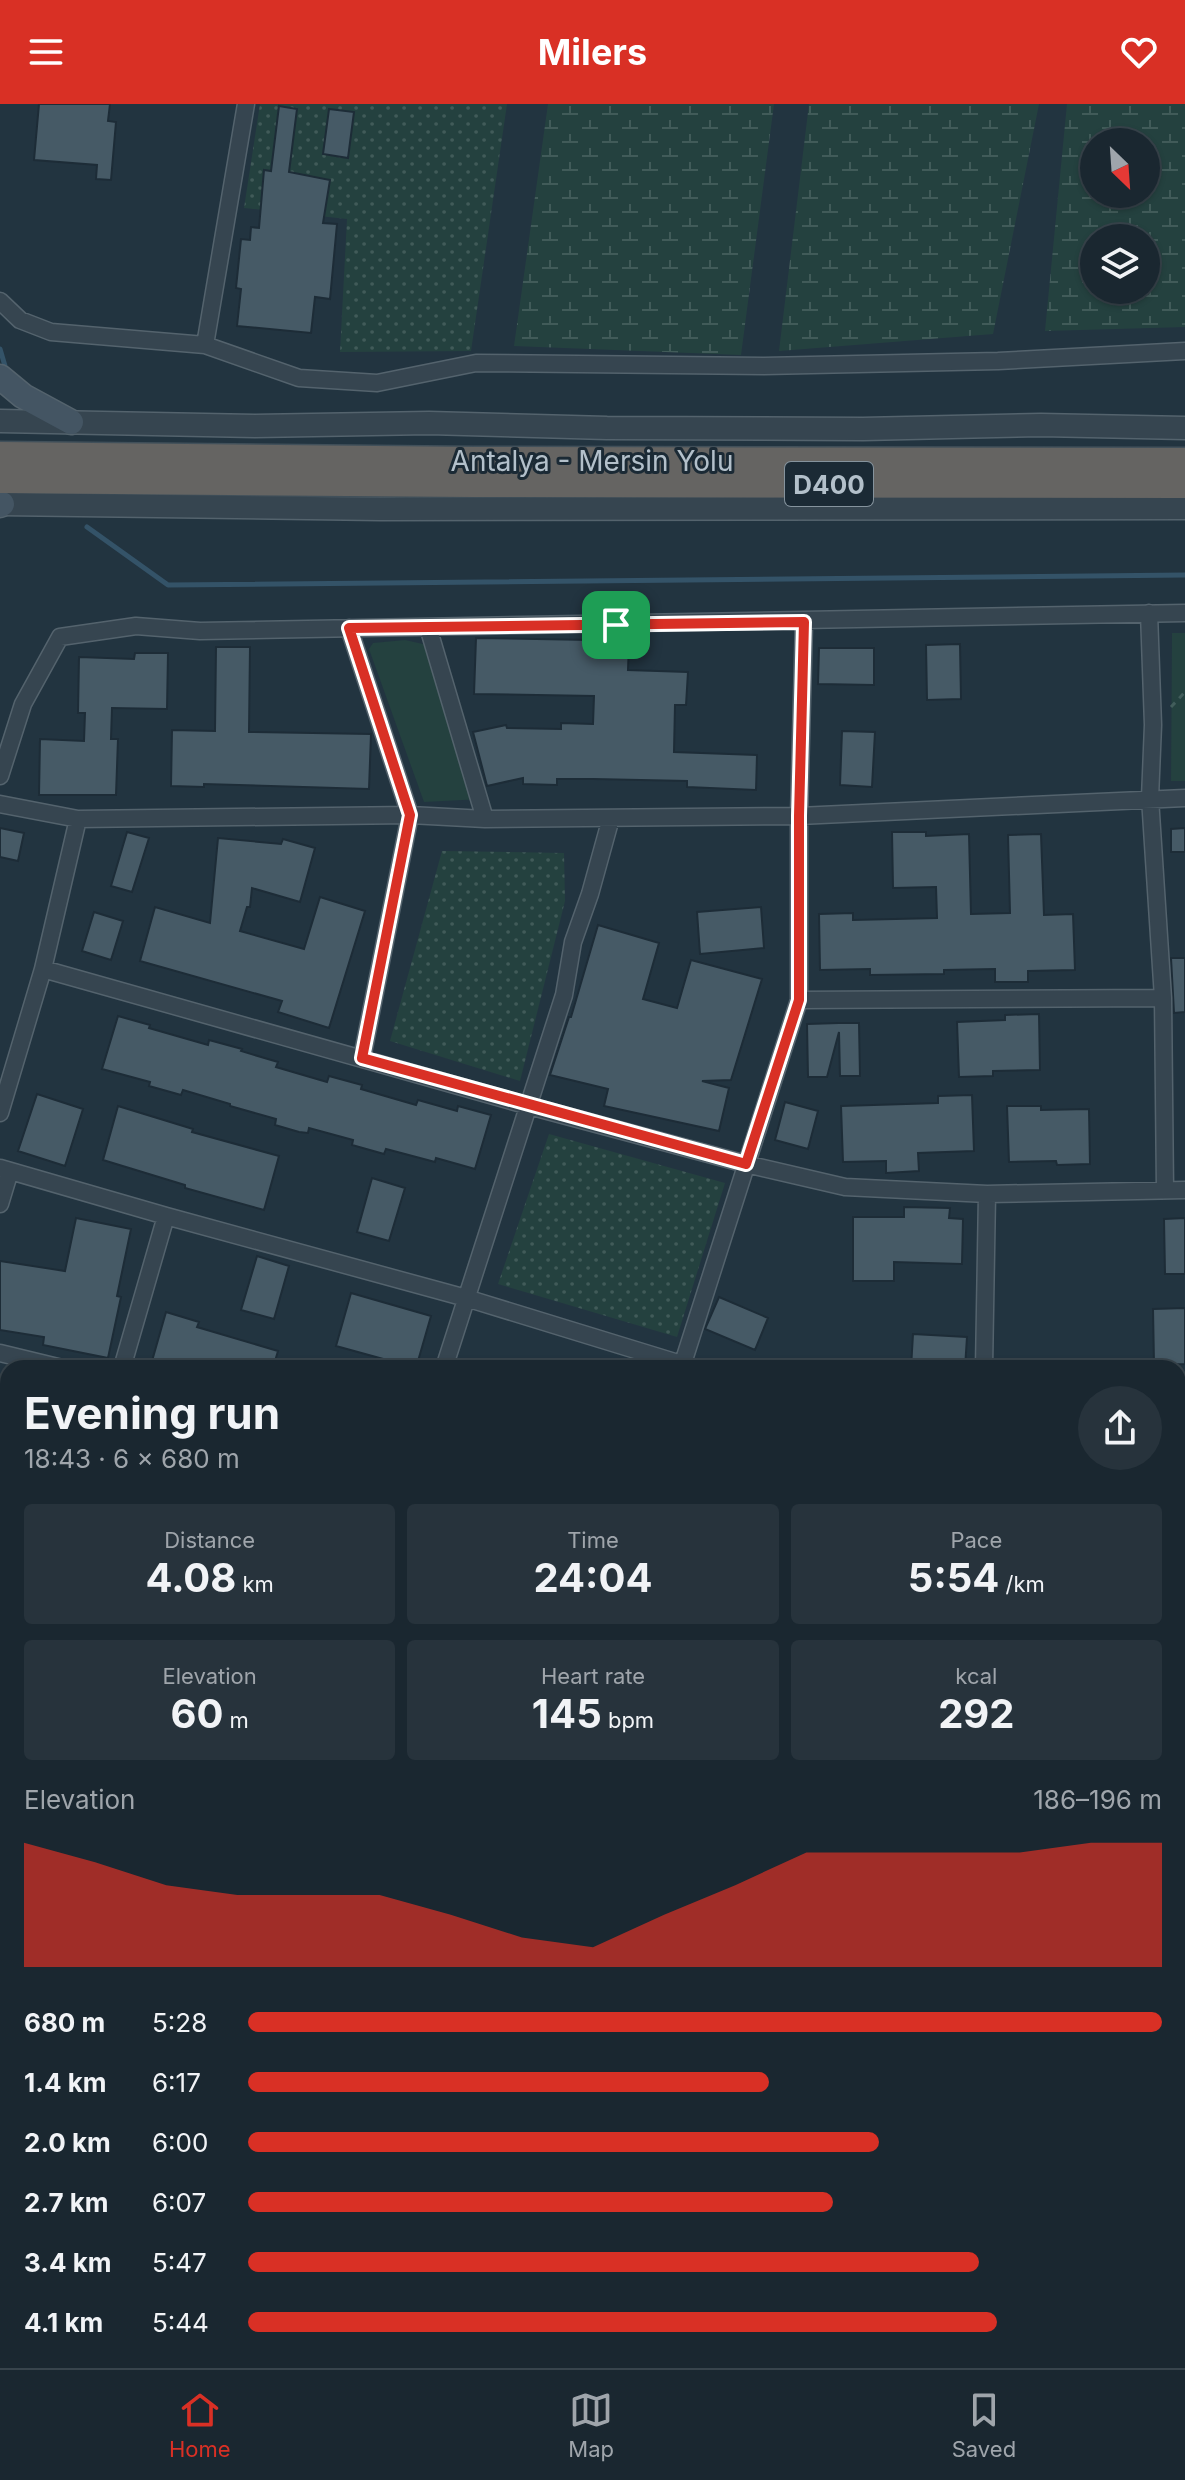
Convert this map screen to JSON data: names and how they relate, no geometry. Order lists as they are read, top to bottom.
{
  "streets": {
    "highway": ["Antalya - Mersin Yolu", "D400"]
  },
  "north": "bottom right",
  "page": {
    "header": "Milers",
    "heading": ["Evening run", "18:43 · 6 × 680 m"],
    "stats": [
      ["Distance", "4.08 km"],
      ["Time", "24:04"],
      ["Pace", "5:54 /km"],
      ["Elevation", "60 m"],
      ["Heart rate", "145 bpm"],
      ["kcal", "292"]
    ],
    "chart": ["Elevation", "186–196 m"],
    "list": [
      {
        "name": "680 m",
        "note": "5:28"
      },
      {
        "name": "1.4 km",
        "note": "6:17"
      },
      {
        "name": "2.0 km",
        "note": "6:00"
      },
      {
        "name": "2.7 km",
        "note": "6:07"
      },
      {
        "name": "3.4 km",
        "note": "5:47"
      },
      {
        "name": "4.1 km",
        "note": "5:44"
      }
    ],
    "tabs": ["Home", "Map", "Saved"]
  }
}
